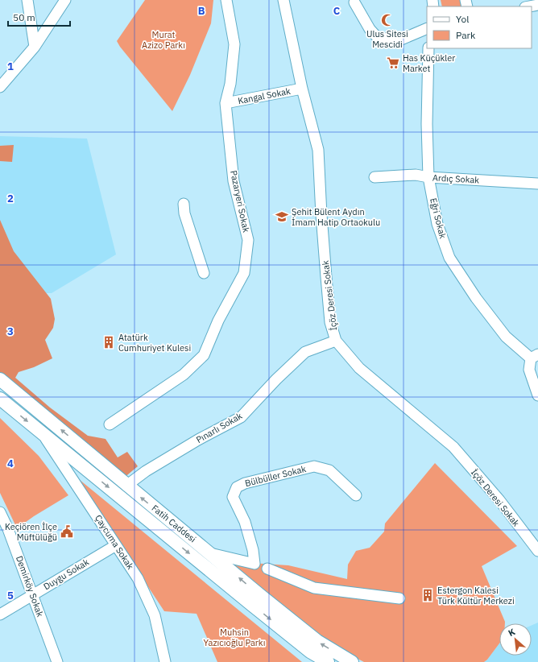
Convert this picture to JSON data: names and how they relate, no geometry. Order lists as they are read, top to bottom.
{
  "streets": {
    "main road": ["Fatih Caddesi"],
    "street": [
      "Kangal Sokak",
      "Ardıç Sokak",
      "Pazaryeri Sokak",
      "Eğri Sokak",
      "İçöz Deresi Sokak",
      "Pınarlı Sokak",
      "Bülbüller Sokak",
      "Çaycuma Sokak",
      "Duygu Sokak",
      "Demirköy Sokak"
    ]
  },
  "crossings": [
    ["Kangal Sokak", "Pazaryeri Sokak"],
    ["Kangal Sokak", "İçöz Deresi Sokak"],
    ["Ardıç Sokak", "Eğri Sokak"],
    ["İçöz Deresi Sokak", "Pınarlı Sokak"],
    ["Pınarlı Sokak", "Fatih Caddesi"],
    ["Bülbüller Sokak", "Fatih Caddesi"],
    ["Fatih Caddesi", "Çaycuma Sokak"],
    ["Çaycuma Sokak", "Duygu Sokak"],
    ["Duygu Sokak", "Demirköy Sokak"]
  ],
  "parks": ["Murat Azizo Parkı", "Muhsin Yazıcıoğlu Parkı"],
  "places": {
    "mosque": ["Ulus Sitesi Mescidi"],
    "supermarket": ["Has Küçükler Market"],
    "school or university": ["Şehit Bülent Aydın İmam Hatip Ortaokulu"],
    "building": ["Atatürk Cumhuriyet Kulesi", "Estergon Kalesi Türk Kültür Merkezi"],
    "public building": ["Keçiören İlçe Müftülüğü"]
  },
  "legend": ["Yol", "Park"],
  "scale_bar": "50 m",
  "north": "top left",
  "grid": {
    "columns": ["B", "C"],
    "rows": [
      "1",
      "2",
      "3",
      "4",
      "5"
    ]
  }
}
